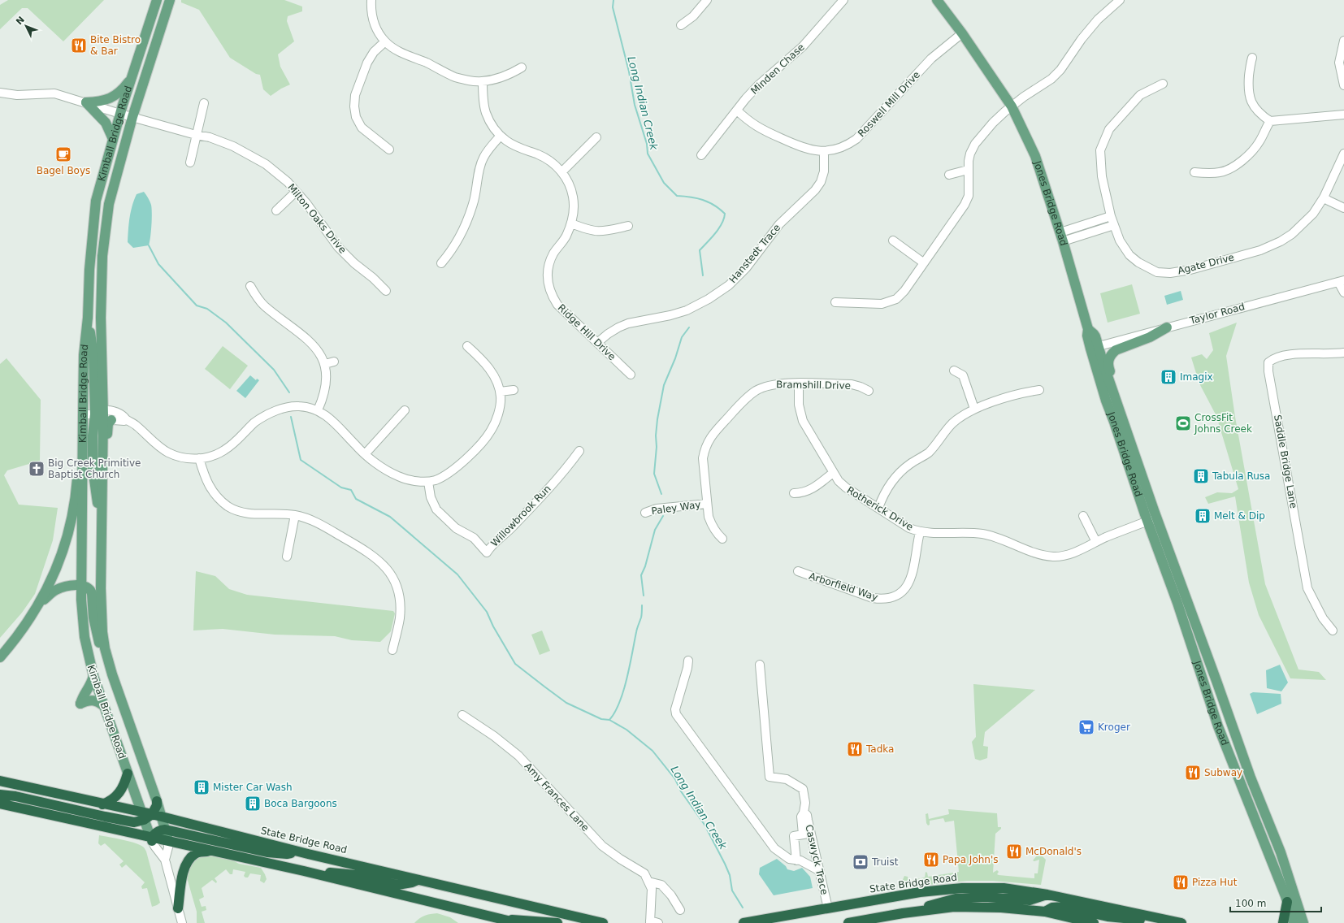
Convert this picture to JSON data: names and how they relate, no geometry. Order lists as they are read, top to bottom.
{
  "streets": {
    "highway": ["State Bridge Road"],
    "main road": ["Kimball Bridge Road", "Jones Bridge Road"],
    "street": [
      "Minden Chase",
      "Roswell Mill Drive",
      "Milton Oaks Drive",
      "Hanstedt Trace",
      "Agate Drive",
      "Taylor Road",
      "Ridge Hill Drive",
      "Bramshill Drive",
      "Saddle Bridge Lane",
      "Paley Way",
      "Rotherick Drive",
      "Willowbrook Run",
      "Arborfield Way",
      "Amy Frances Lane",
      "Caswyck Trace"
    ]
  },
  "crossings": [
    ["Minden Chase", "Roswell Mill Drive"],
    ["Roswell Mill Drive", "Jones Bridge Road"],
    ["Roswell Mill Drive", "Hanstedt Trace"],
    ["Kimball Bridge Road", "Milton Oaks Drive"],
    ["Kimball Bridge Road", "State Bridge Road"],
    ["Jones Bridge Road", "Taylor Road"],
    ["Jones Bridge Road", "Rotherick Drive"],
    ["Hanstedt Trace", "Ridge Hill Drive"],
    ["Bramshill Drive", "Paley Way"],
    ["Bramshill Drive", "Rotherick Drive"],
    ["Rotherick Drive", "Arborfield Way"],
    ["State Bridge Road", "Caswyck Trace"]
  ],
  "water": ["Long Indian Creek"],
  "places": {
    "restaurant": [
      "Bite Bistro & Bar",
      "Tadka",
      "Subway",
      "McDonald's",
      "Papa John's",
      "Pizza Hut"
    ],
    "cafe": ["Bagel Boys"],
    "building": [
      "Imagix",
      "Tabula Rusa",
      "Melt & Dip",
      "Mister Car Wash",
      "Boca Bargoons"
    ],
    "sports": ["CrossFit Johns Creek"],
    "church": ["Big Creek Primitive Baptist Church"],
    "supermarket": ["Kroger"],
    "bank": ["Truist"]
  },
  "scale_bar": "100 m",
  "north": "top left"
}
